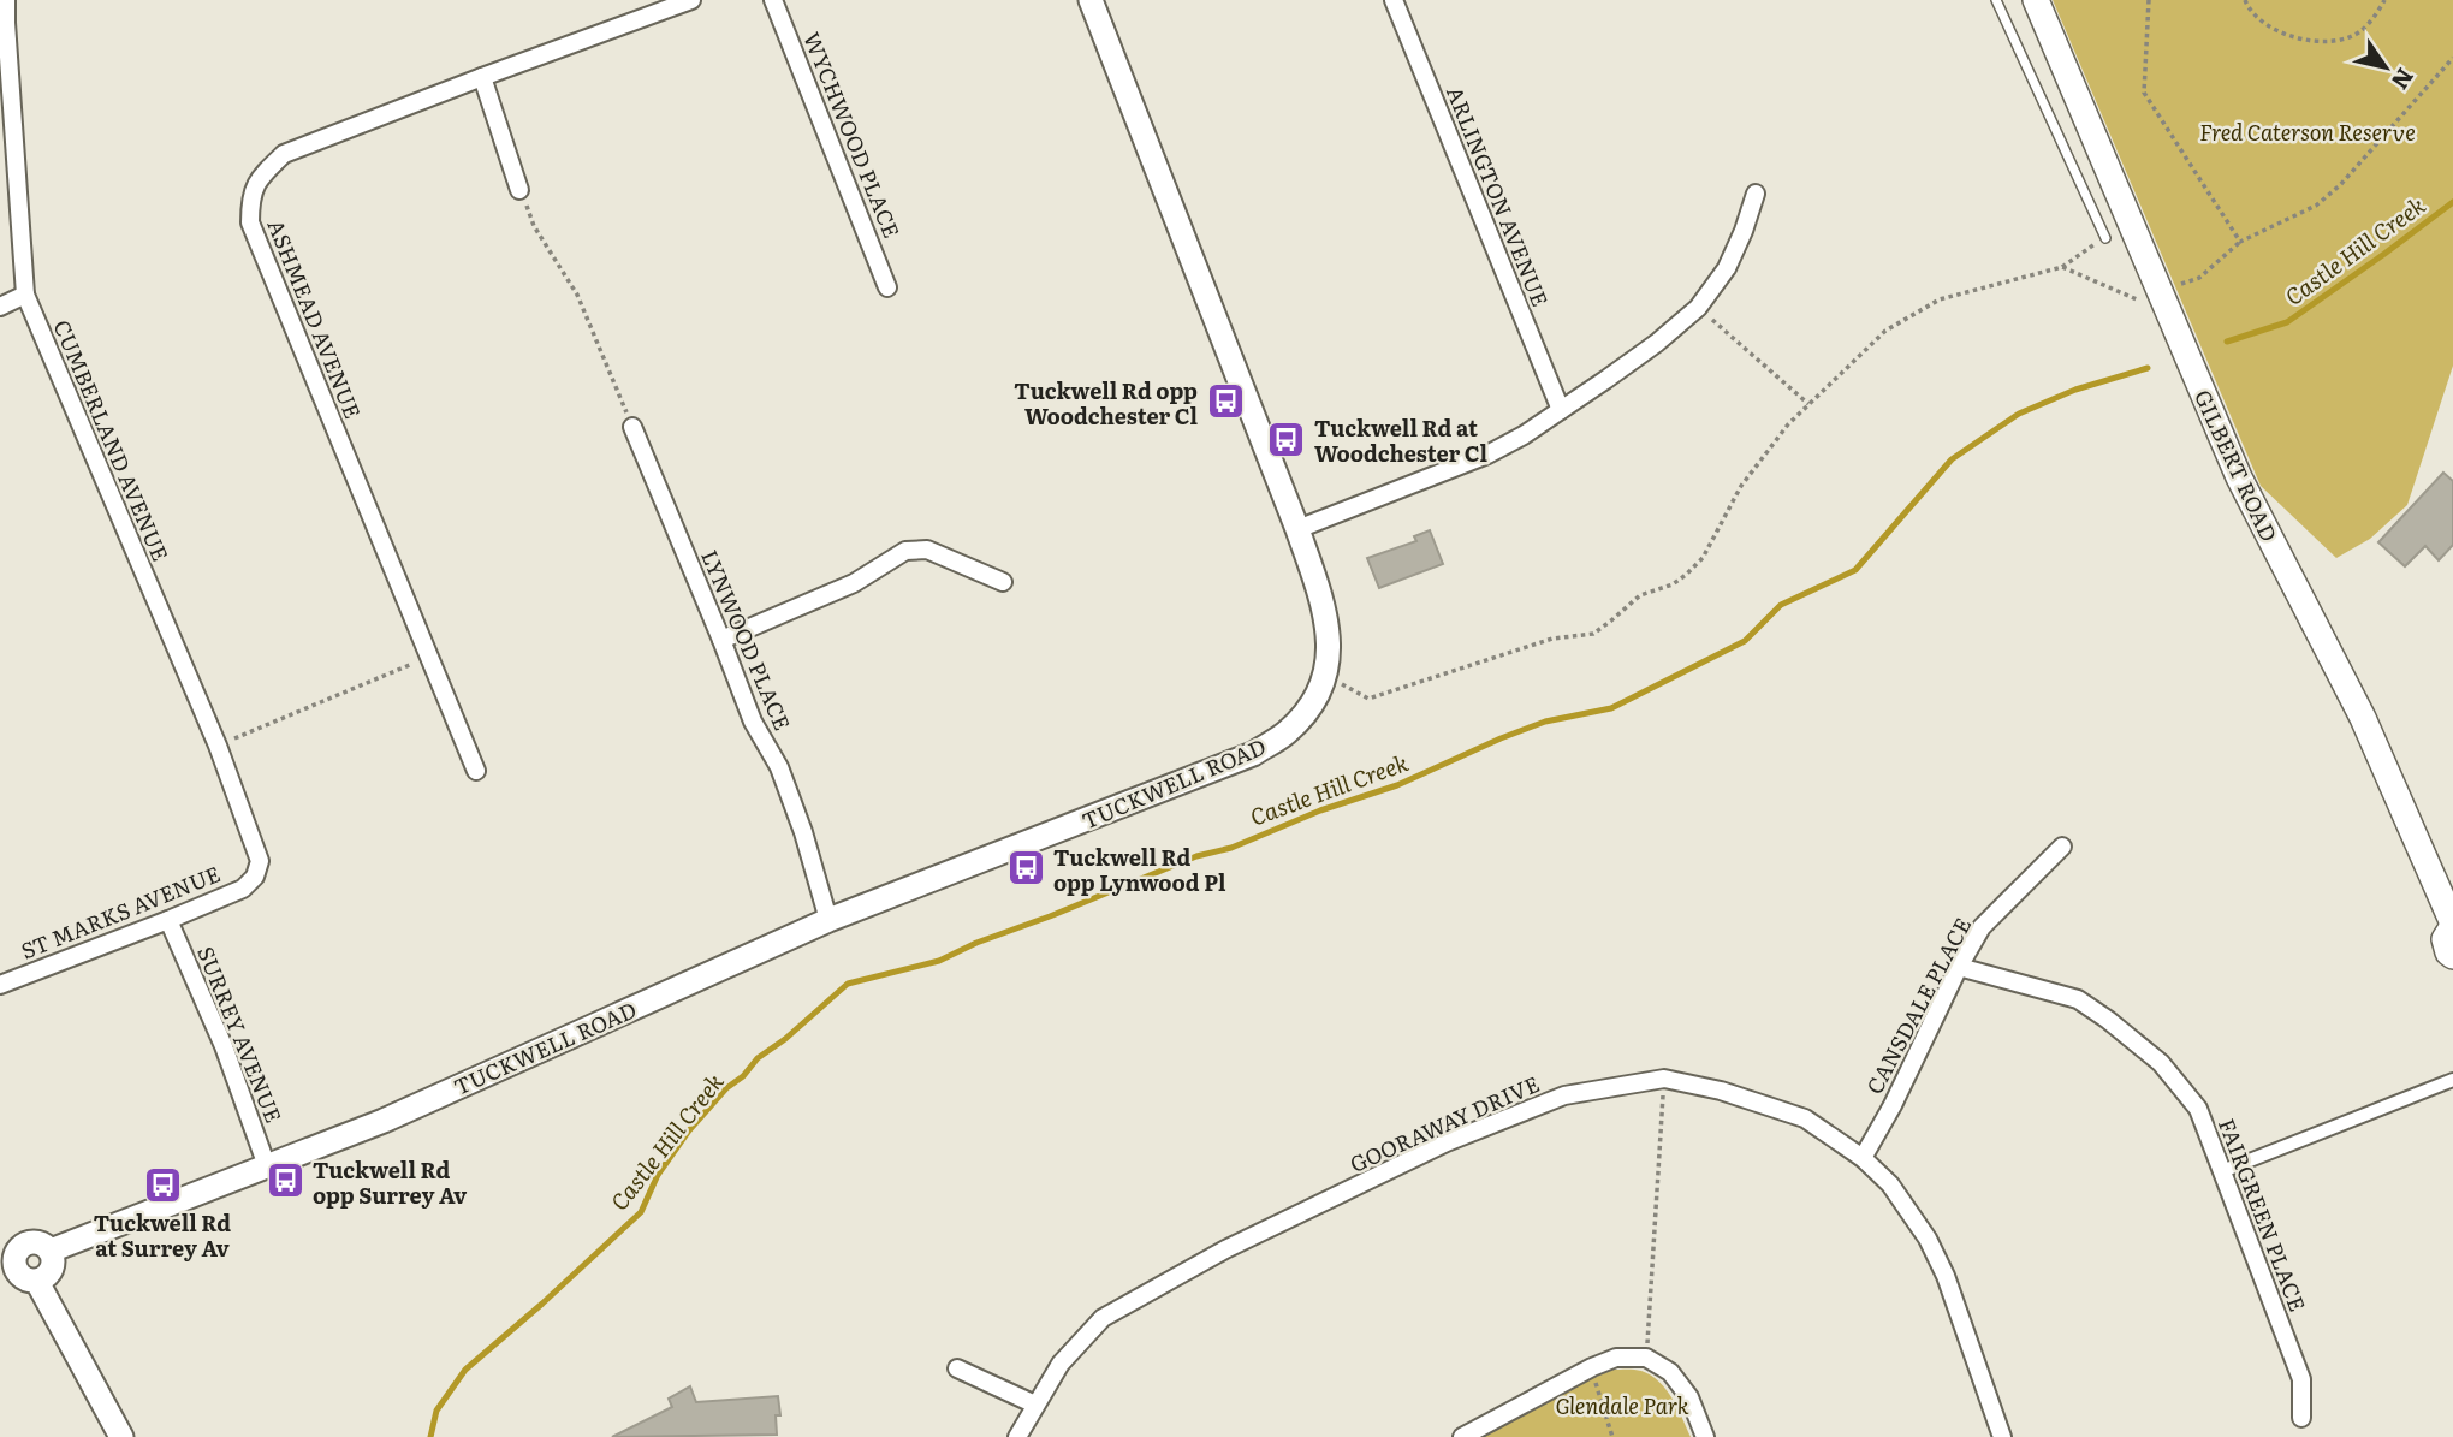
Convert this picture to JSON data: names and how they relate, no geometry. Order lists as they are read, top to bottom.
{
  "streets": {
    "main road": ["GILBERT ROAD"],
    "street": [
      "WYCHWOOD PLACE",
      "ARLINGTON AVENUE",
      "ASHMEAD AVENUE",
      "CUMBERLAND AVENUE",
      "LYNWOOD PLACE",
      "TUCKWELL ROAD",
      "ST MARKS AVENUE",
      "CANSDALE PLACE",
      "SURREY AVENUE",
      "GOORAWAY DRIVE",
      "FAIRGREEN PLACE"
    ]
  },
  "crossings": [
    ["CUMBERLAND AVENUE", "ST MARKS AVENUE"],
    ["LYNWOOD PLACE", "TUCKWELL ROAD"],
    ["TUCKWELL ROAD", "SURREY AVENUE"],
    ["ST MARKS AVENUE", "SURREY AVENUE"],
    ["CANSDALE PLACE", "GOORAWAY DRIVE"],
    ["CANSDALE PLACE", "FAIRGREEN PLACE"]
  ],
  "water": ["Castle Hill Creek"],
  "parks": ["Fred Caterson Reserve", "Glendale Park"],
  "places": {
    "bus stop": [
      "Tuckwell Rd opp Woodchester Cl",
      "Tuckwell Rd at Woodchester Cl",
      "Tuckwell Rd opp Lynwood Pl",
      "Tuckwell Rd opp Surrey Av",
      "Tuckwell Rd at Surrey Av"
    ]
  },
  "north": "bottom right"
}
